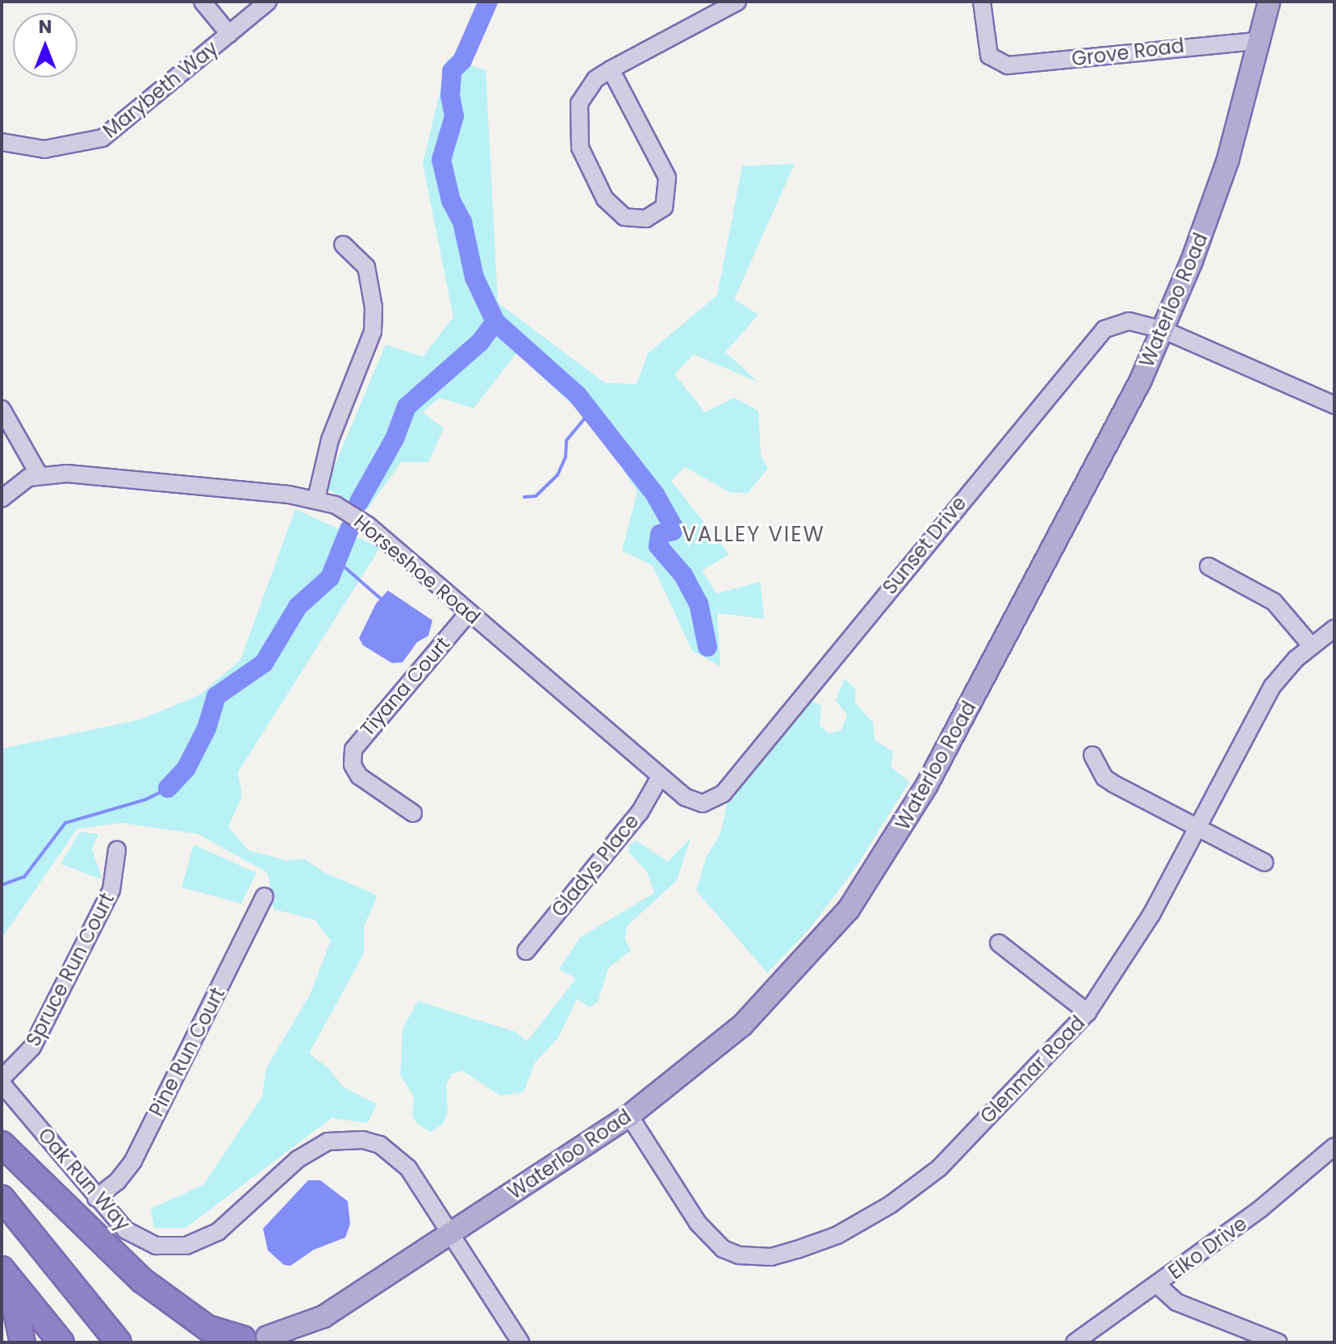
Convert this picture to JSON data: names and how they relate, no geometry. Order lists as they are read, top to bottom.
{
  "streets": {
    "main road": ["Waterloo Road"],
    "street": [
      "Grove Road",
      "Marybeth Way",
      "Sunset Drive",
      "Horseshoe Road",
      "Tiyana Court",
      "Gladys Place",
      "Spruce Run Court",
      "Pine Run Court",
      "Glenmar Road",
      "Oak Run Way",
      "Elko Drive"
    ]
  },
  "crossings": [
    ["Grove Road", "Waterloo Road"],
    ["Waterloo Road", "Sunset Drive"],
    ["Waterloo Road", "Glenmar Road"],
    ["Waterloo Road", "Oak Run Way"],
    ["Sunset Drive", "Horseshoe Road"],
    ["Horseshoe Road", "Tiyana Court"],
    ["Horseshoe Road", "Gladys Place"],
    ["Spruce Run Court", "Oak Run Way"],
    ["Pine Run Court", "Oak Run Way"]
  ],
  "districts": ["VALLEY VIEW"],
  "north": "top"
}
